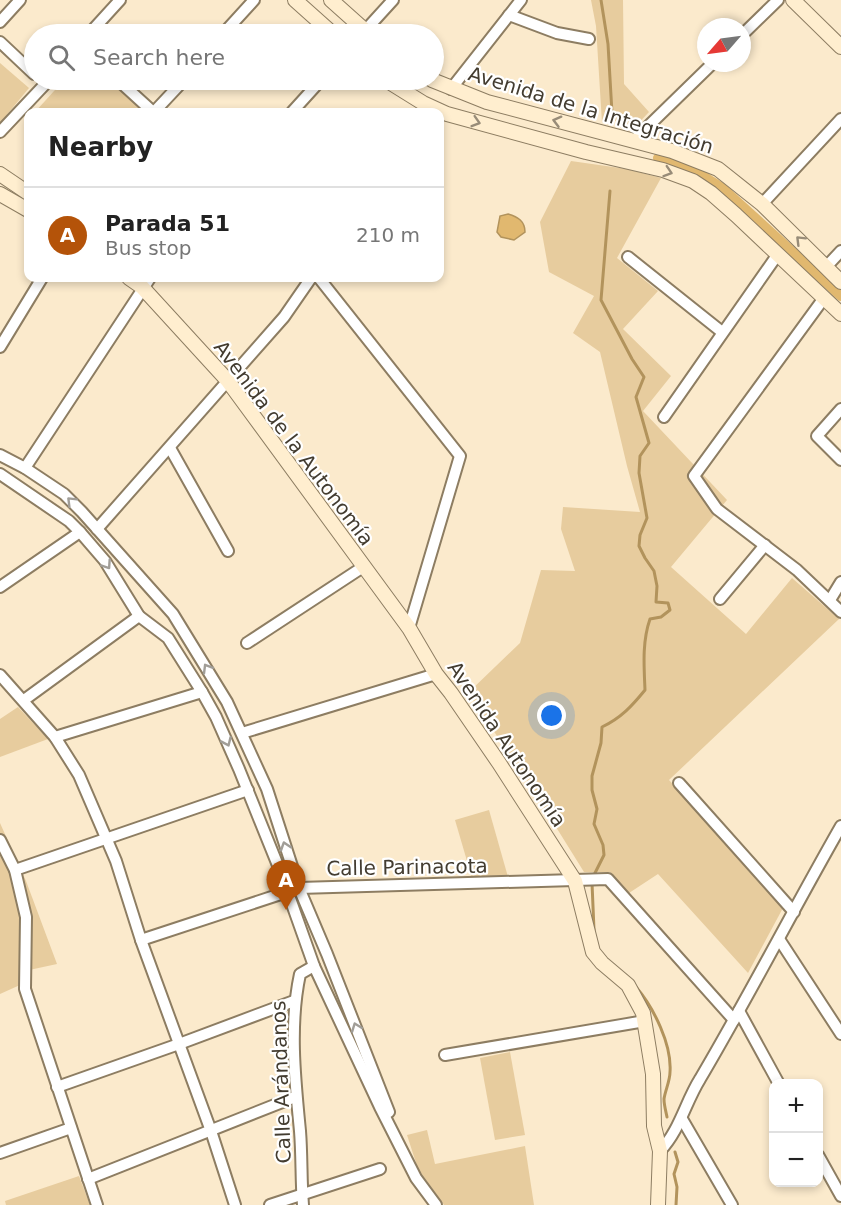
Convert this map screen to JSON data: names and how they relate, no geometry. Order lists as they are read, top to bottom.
{
  "streets": {
    "street": [
      "Avenida de la Integración",
      "Avenida de la Autonomía",
      "Avenida Autonomía",
      "Calle Parinacota",
      "Calle Arándanos"
    ]
  },
  "crossings": [
    ["Avenida de la Autonomía", "Avenida Autonomía"],
    ["Avenida Autonomía", "Calle Parinacota"]
  ],
  "north": "bottom left",
  "page": {
    "search": "Search here",
    "heading": "Nearby",
    "list": [
      {
        "mark": "A",
        "name": "Parada 51",
        "note": "Bus stop",
        "value": "210 m"
      }
    ],
    "pins": "A",
    "map_buttons": ["+", "−"]
  }
}
